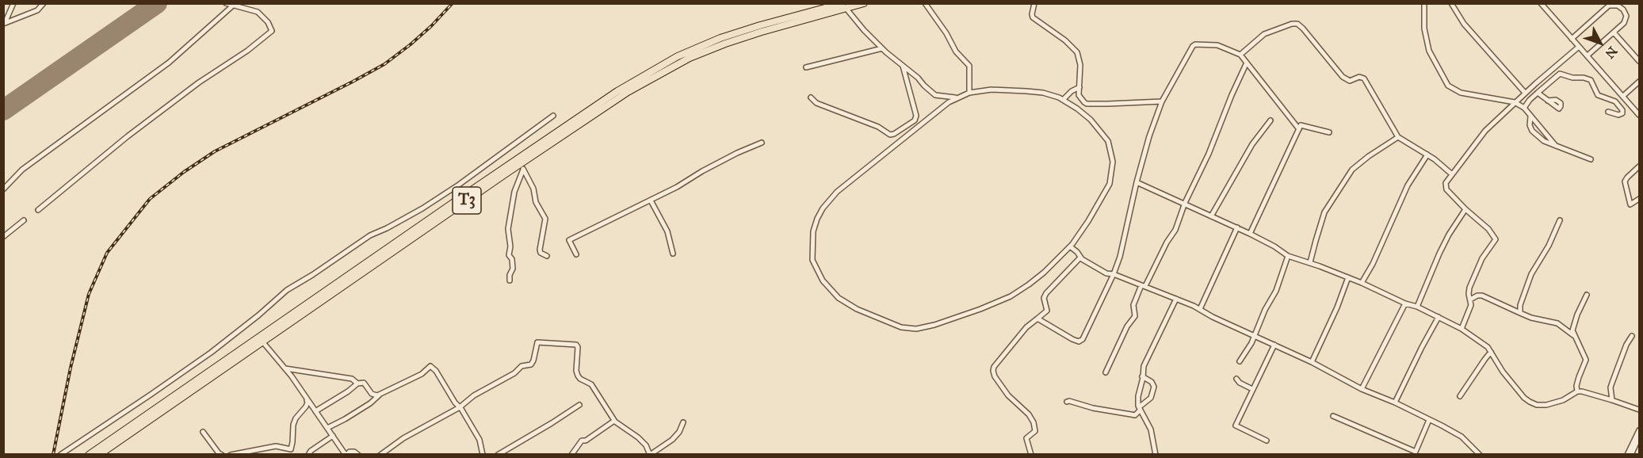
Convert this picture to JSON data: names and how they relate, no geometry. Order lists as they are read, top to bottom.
{
  "streets": {
    "highway": ["T3"]
  },
  "north": "bottom right"
}
